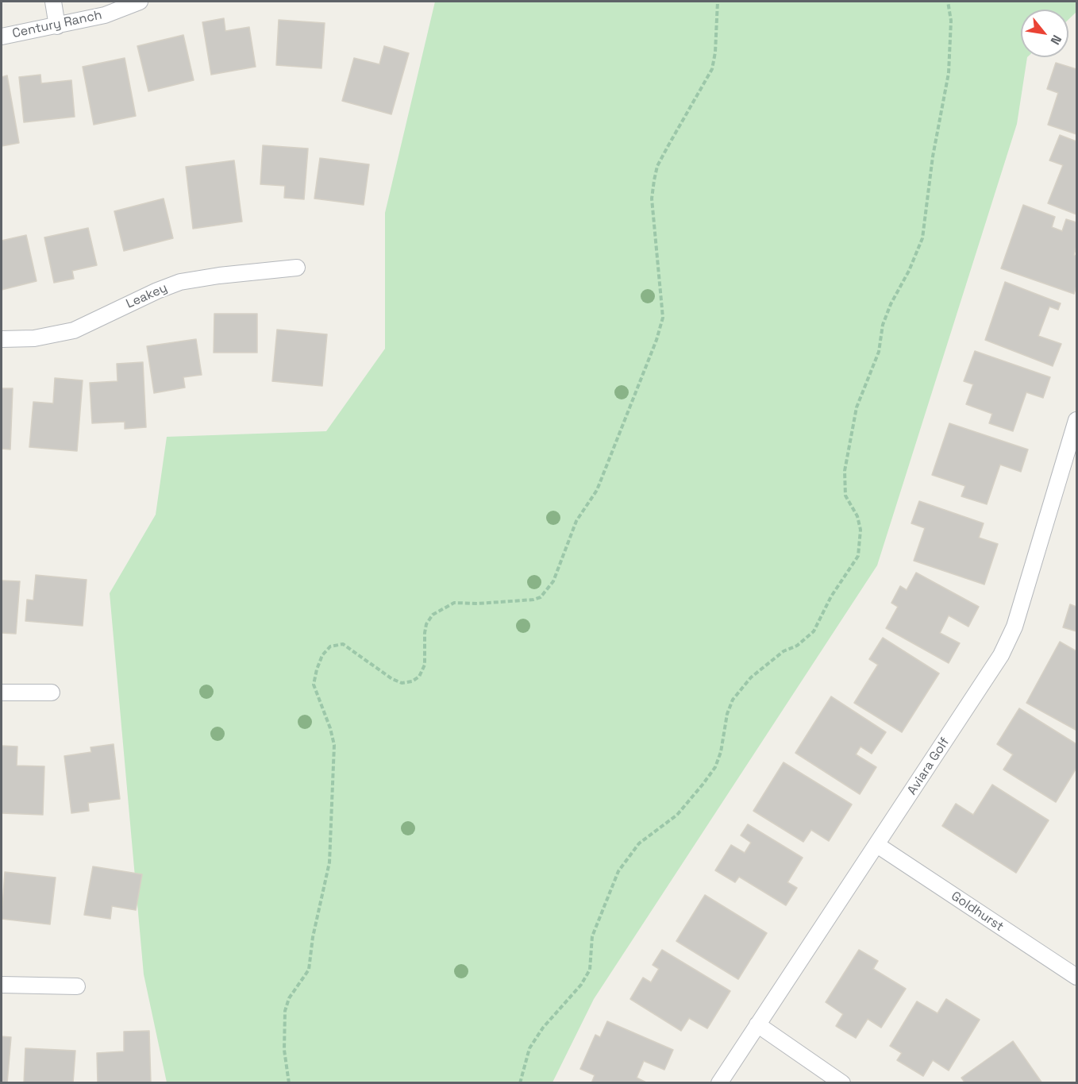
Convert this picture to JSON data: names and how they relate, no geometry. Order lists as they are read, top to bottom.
{
  "streets": {
    "street": [
      "Century Ranch",
      "Leakey",
      "Aviara Golf",
      "Goldhurst"
    ]
  },
  "crossings": [
    ["Aviara Golf", "Goldhurst"]
  ],
  "north": "bottom right"
}
